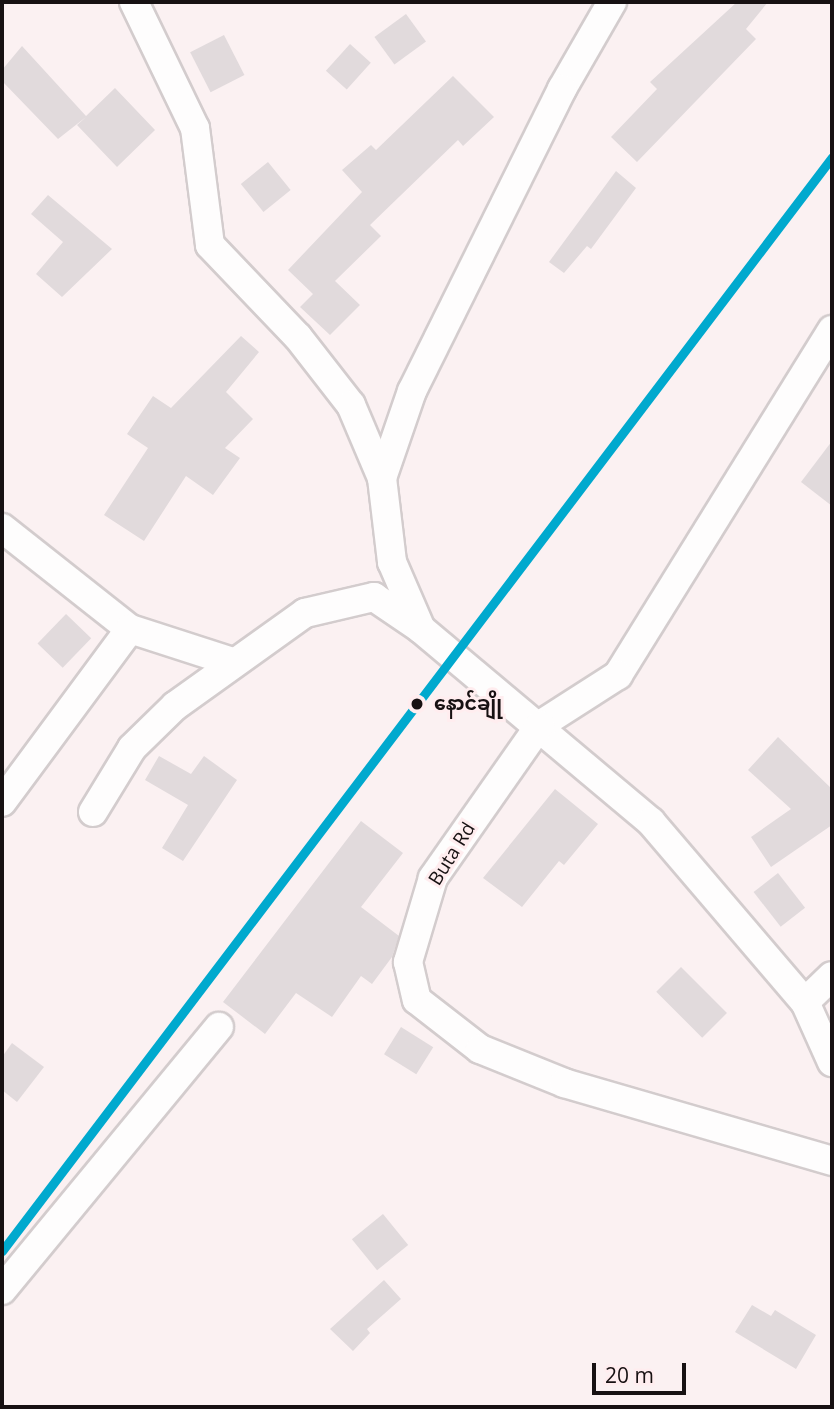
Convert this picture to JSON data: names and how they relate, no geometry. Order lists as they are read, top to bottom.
{
  "streets": {
    "street": ["Buta Rd"]
  },
  "places": ["နောင်ချို"],
  "scale_bar": "20 m"
}
